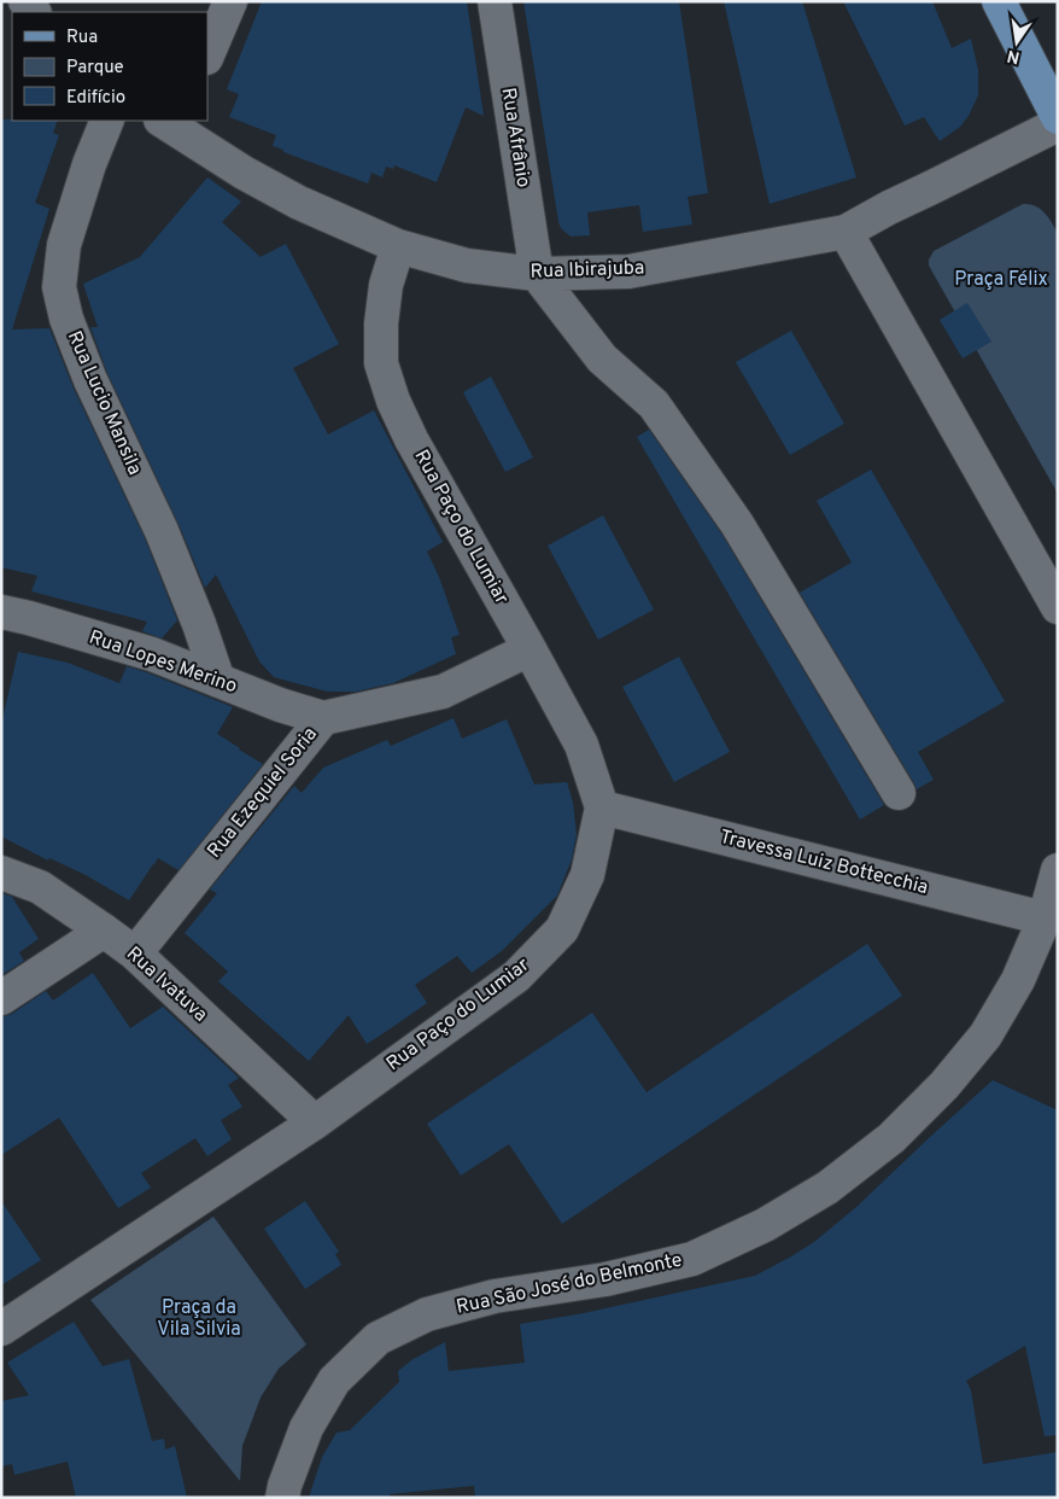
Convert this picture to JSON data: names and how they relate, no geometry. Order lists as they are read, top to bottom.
{
  "streets": {
    "street": [
      "Rua Afrânio",
      "Rua Ibirajuba",
      "Rua Lucio Mansila",
      "Rua Paço do Lumiar",
      "Rua Lopes Merino",
      "Rua Ezequiel Soria",
      "Travessa Luiz Bottecchia",
      "Rua Ivatuva",
      "Rua São José do Belmonte"
    ]
  },
  "crossings": [
    ["Rua Afrânio", "Rua Ibirajuba"],
    ["Rua Ibirajuba", "Rua Paço do Lumiar"],
    ["Rua Lucio Mansila", "Rua Lopes Merino"],
    ["Rua Paço do Lumiar", "Rua Ezequiel Soria"],
    ["Rua Paço do Lumiar", "Travessa Luiz Bottecchia"],
    ["Rua Paço do Lumiar", "Rua Ivatuva"],
    ["Rua Lopes Merino", "Rua Ezequiel Soria"],
    ["Rua Ezequiel Soria", "Rua Ivatuva"],
    ["Travessa Luiz Bottecchia", "Rua São José do Belmonte"]
  ],
  "parks": ["Praça Félix", "Praça da Vila Silvia"],
  "legend": ["Rua", "Parque", "Edifício"],
  "north": "bottom"
}
